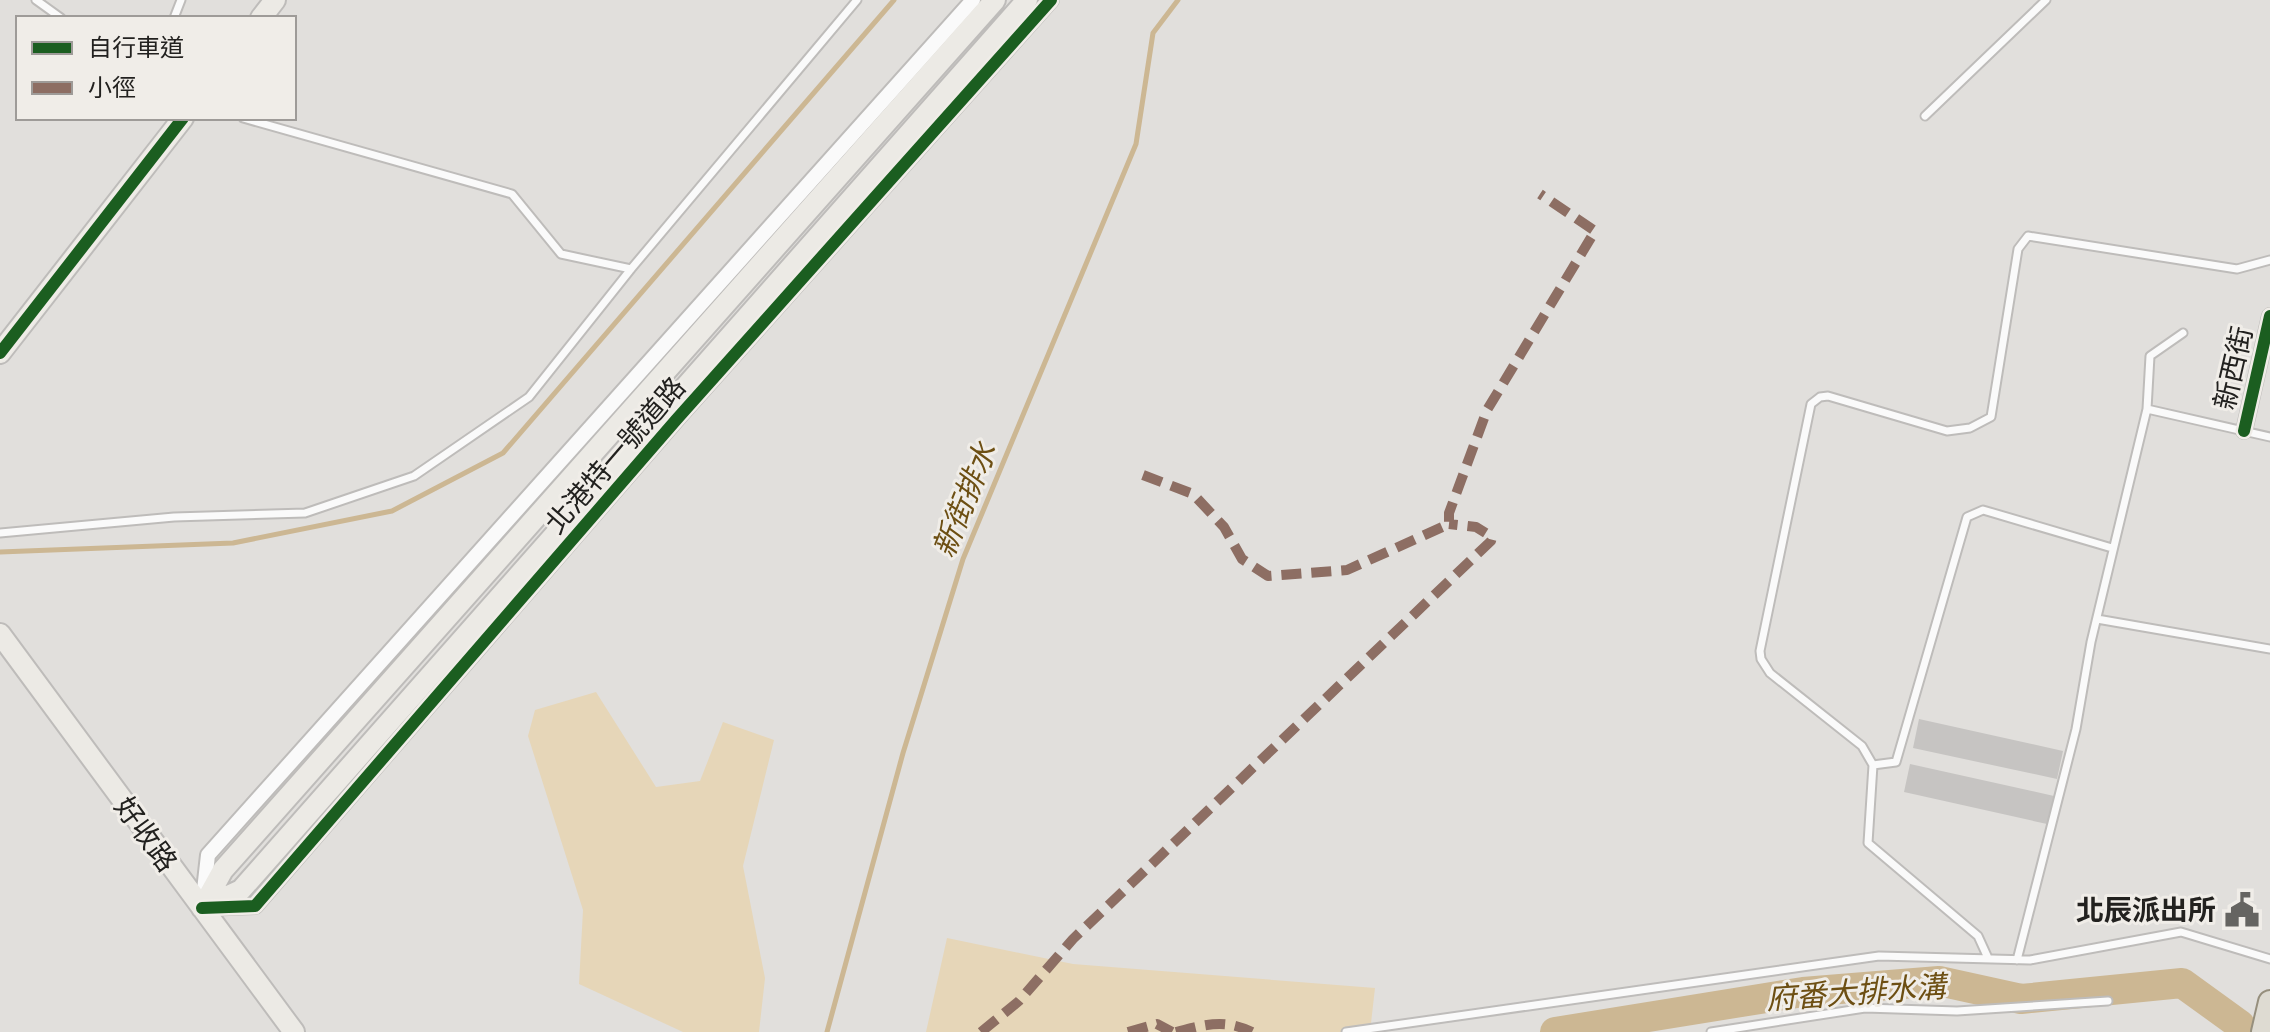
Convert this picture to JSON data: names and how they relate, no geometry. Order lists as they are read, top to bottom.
{
  "streets": {
    "street": ["新西街", "北港特一號道路", "好收路"]
  },
  "crossings": [
    ["北港特一號道路", "好收路"]
  ],
  "water": ["新街排水", "府番大排水溝"],
  "places": {
    "public building": ["北辰派出所"]
  },
  "legend": ["自行車道", "小徑"]
}
